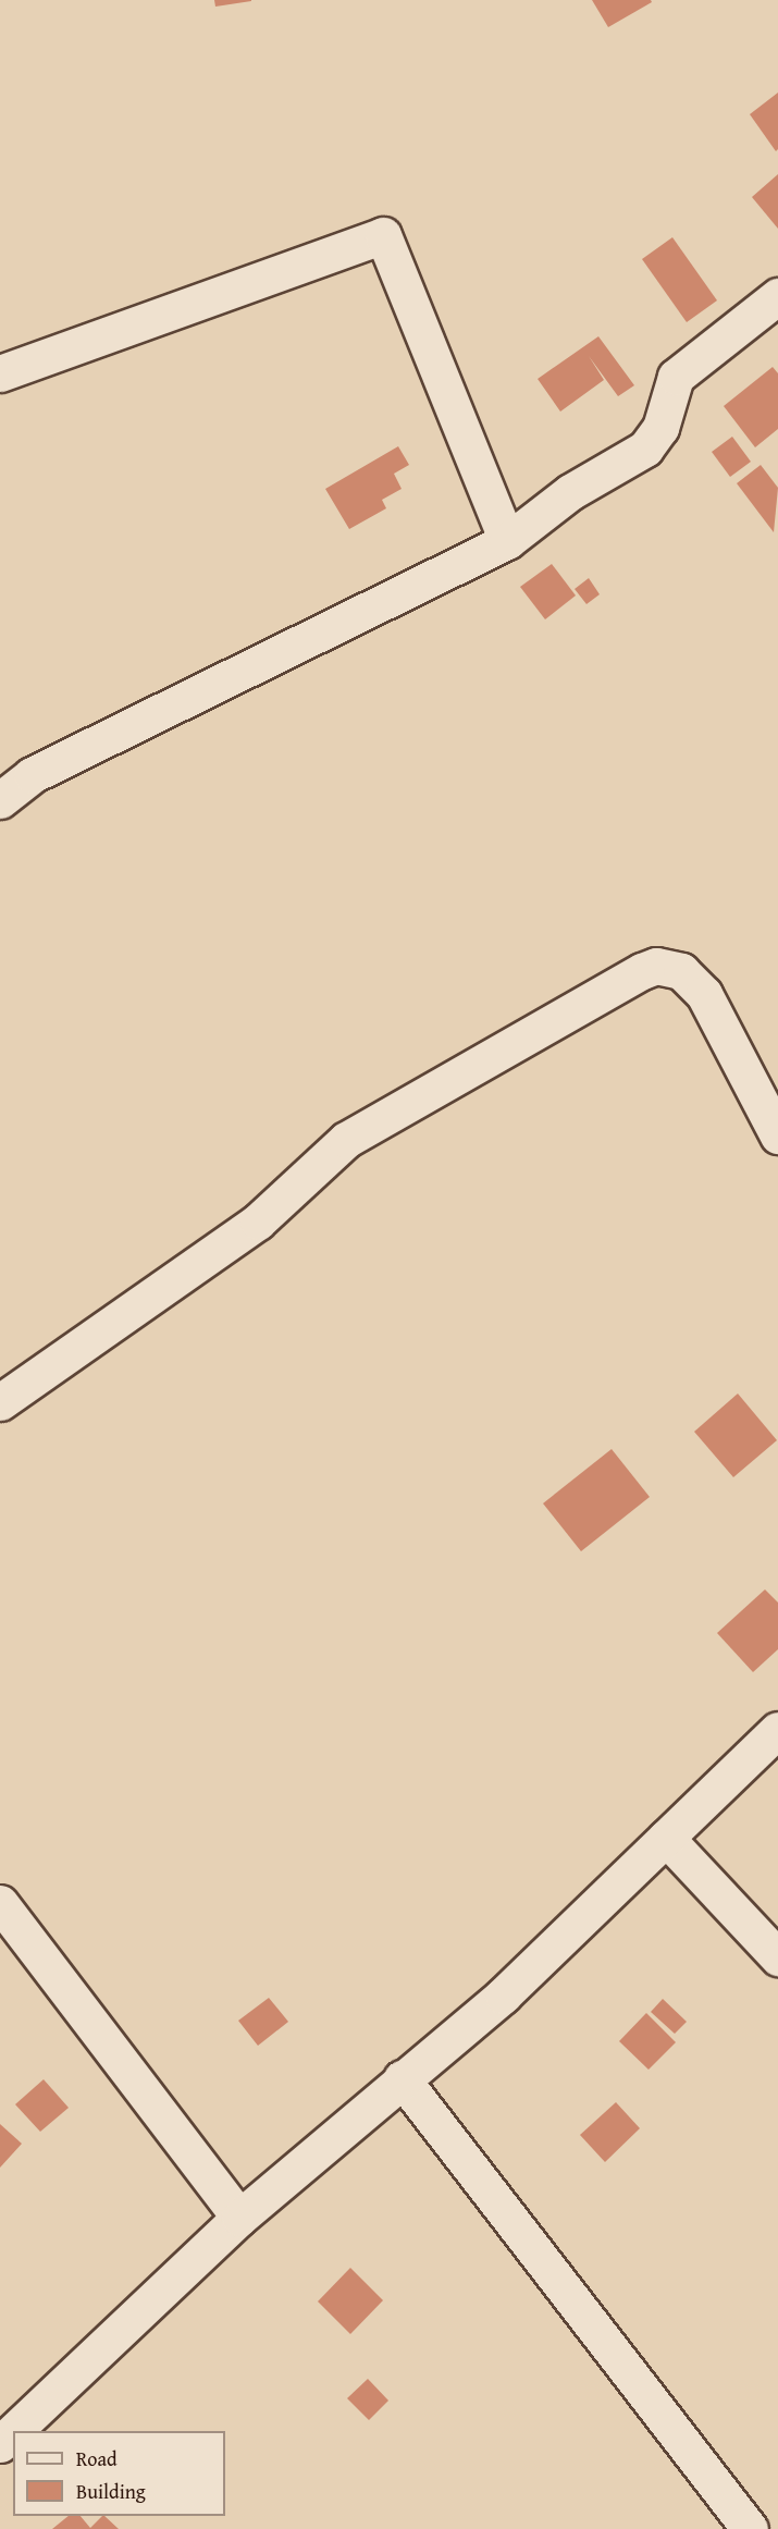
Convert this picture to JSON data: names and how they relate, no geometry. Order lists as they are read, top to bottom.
{
  "legend": ["Road", "Building"]
}
